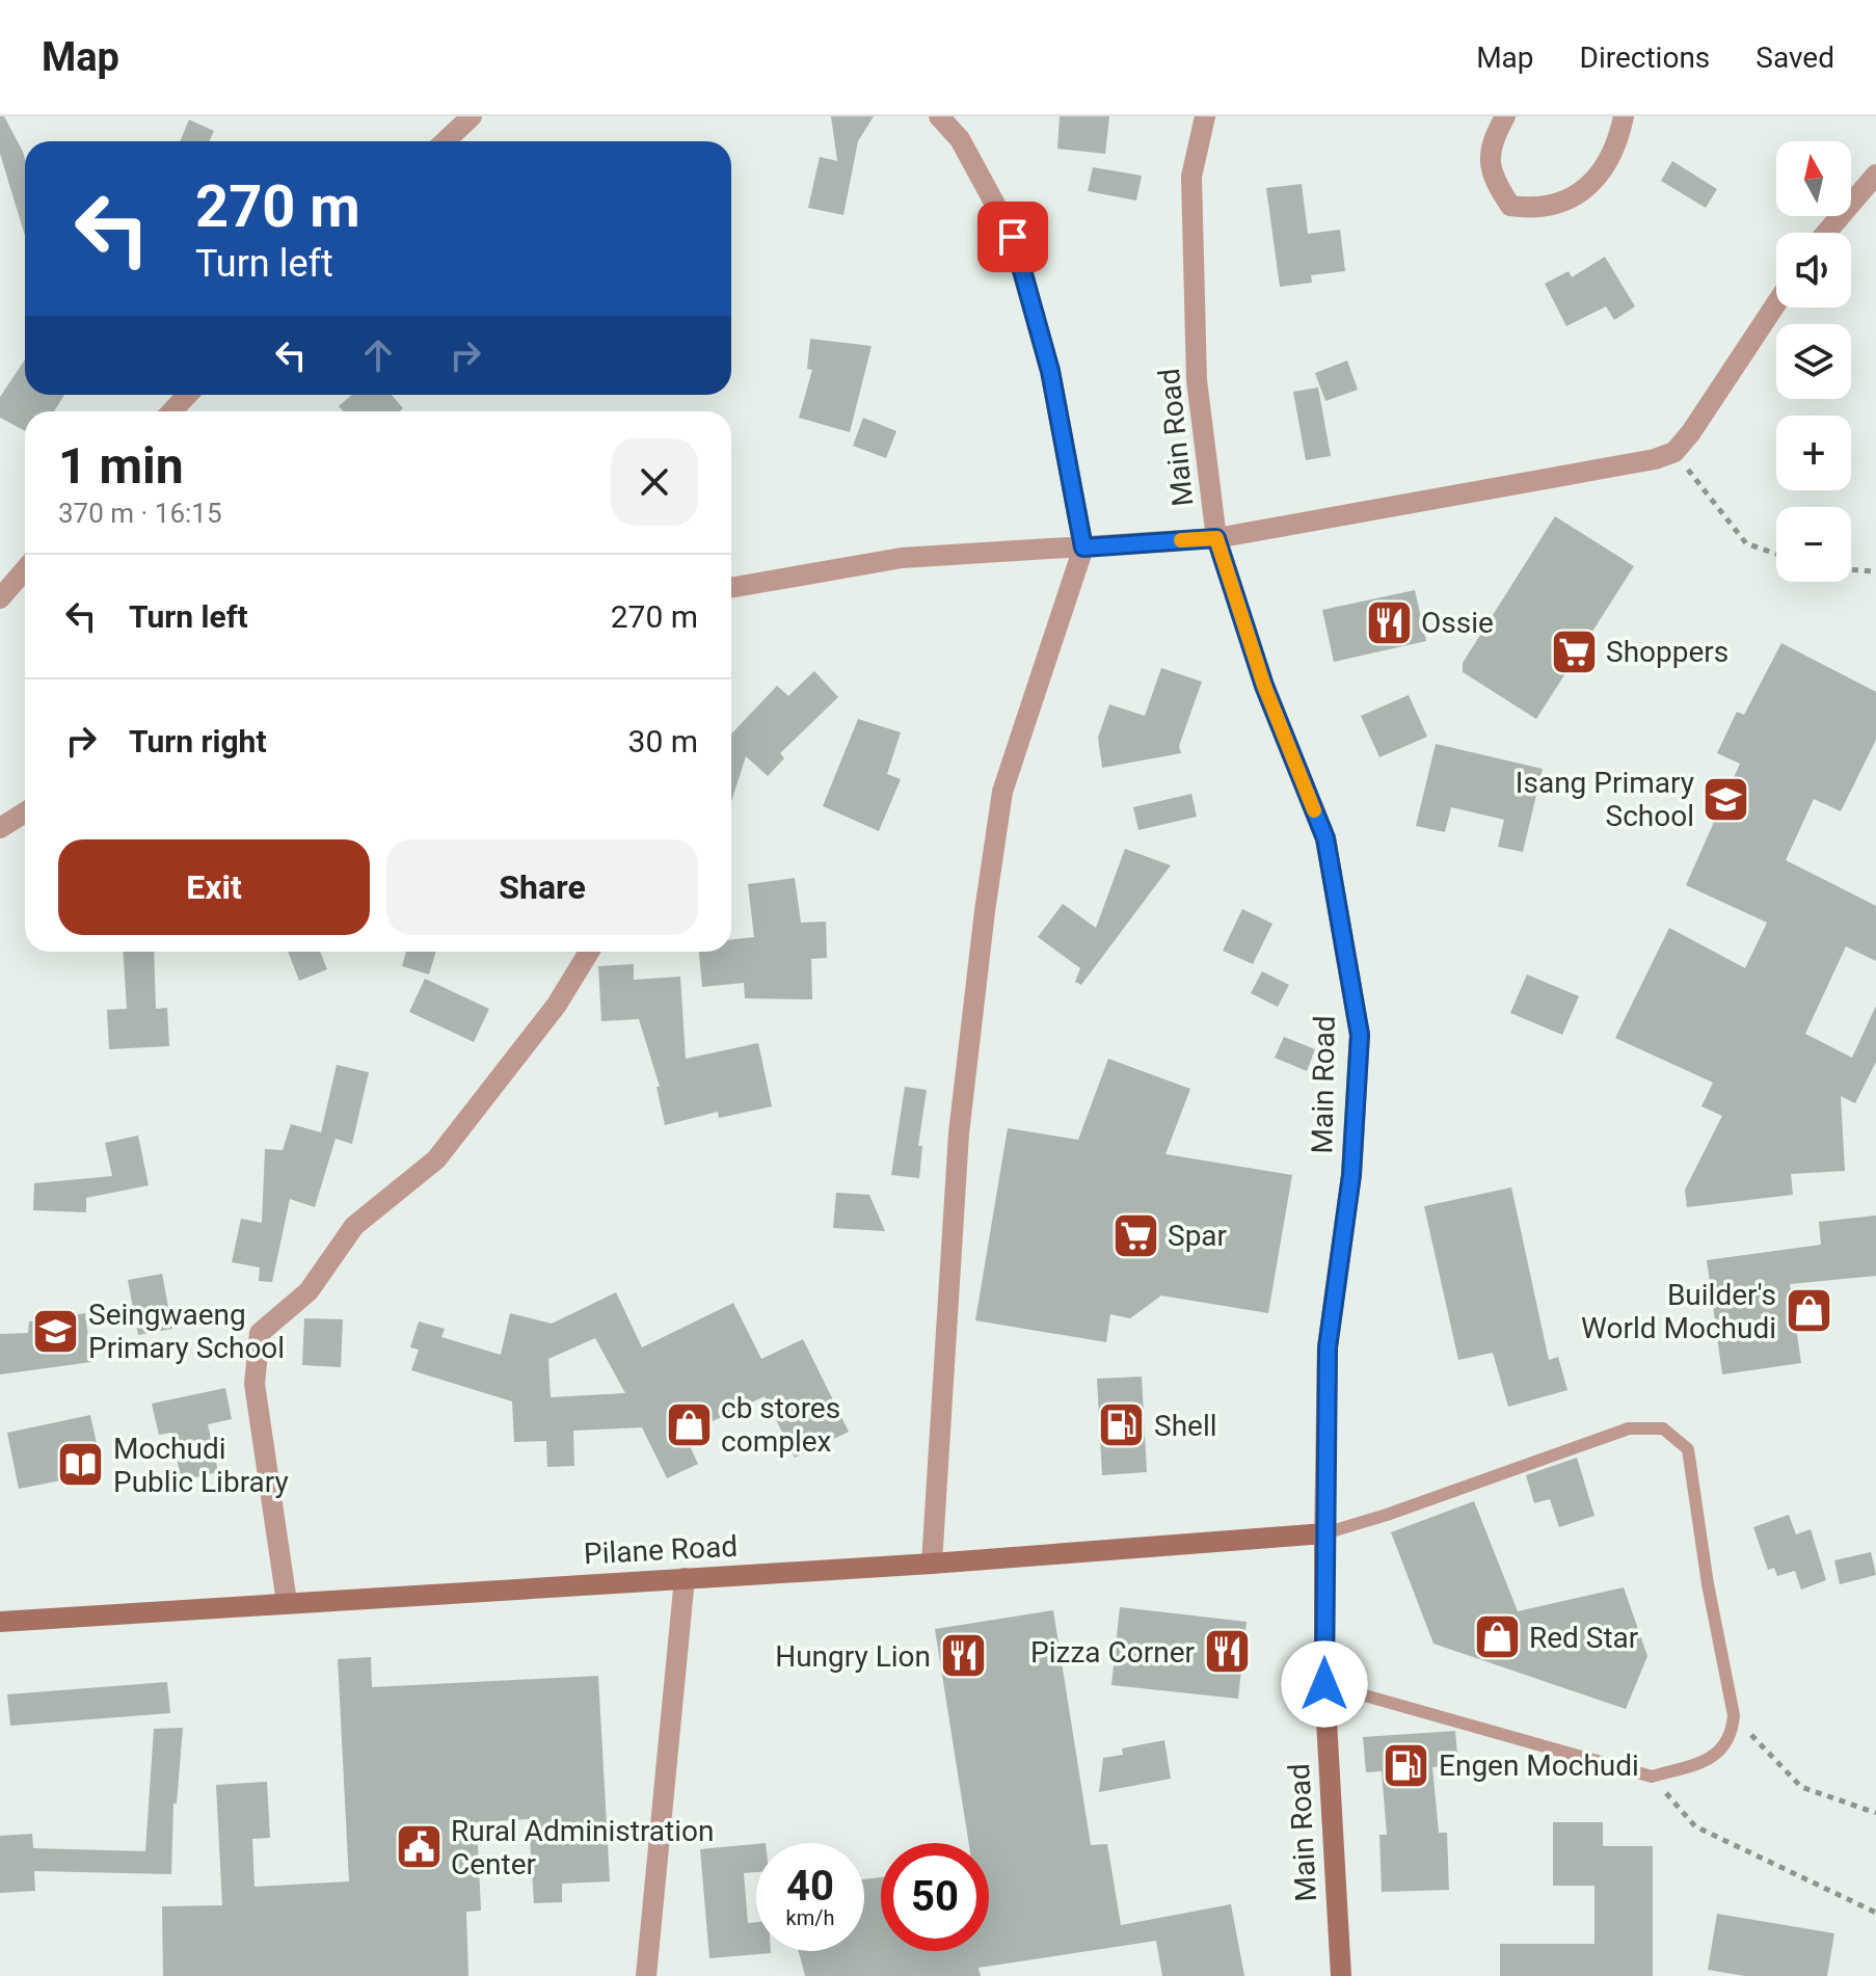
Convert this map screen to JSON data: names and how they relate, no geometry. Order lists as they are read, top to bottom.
{
  "streets": {
    "main road": ["Main Road", "Pilane Road"]
  },
  "crossings": [
    ["Main Road", "Pilane Road"]
  ],
  "places": {
    "restaurant": ["Ossie", "Pizza Corner", "Hungry Lion"],
    "supermarket": ["Shoppers", "Spar"],
    "school or university": ["Isang Primary School", "Seingwaeng Primary School"],
    "shop": ["Builder's World Mochudi", "cb stores complex", "Red Star"],
    "fuel station": ["Shell", "Engen Mochudi"],
    "library": ["Mochudi Public Library"],
    "public building": ["Rural Administration Center"]
  },
  "north": "top",
  "page": {
    "header": "Map",
    "nav": ["Map", "Directions", "Saved"],
    "map_buttons": ["+", "−"],
    "turn": ["270 m", "Turn left"],
    "heading": ["1 min", "370 m · 16:15"],
    "list": [
      {
        "name": "Turn left",
        "value": "270 m"
      },
      {
        "name": "Turn right",
        "value": "30 m"
      }
    ],
    "buttons": ["Exit", "Share"],
    "speed": "40 km/h",
    "limit": "50"
  }
}
